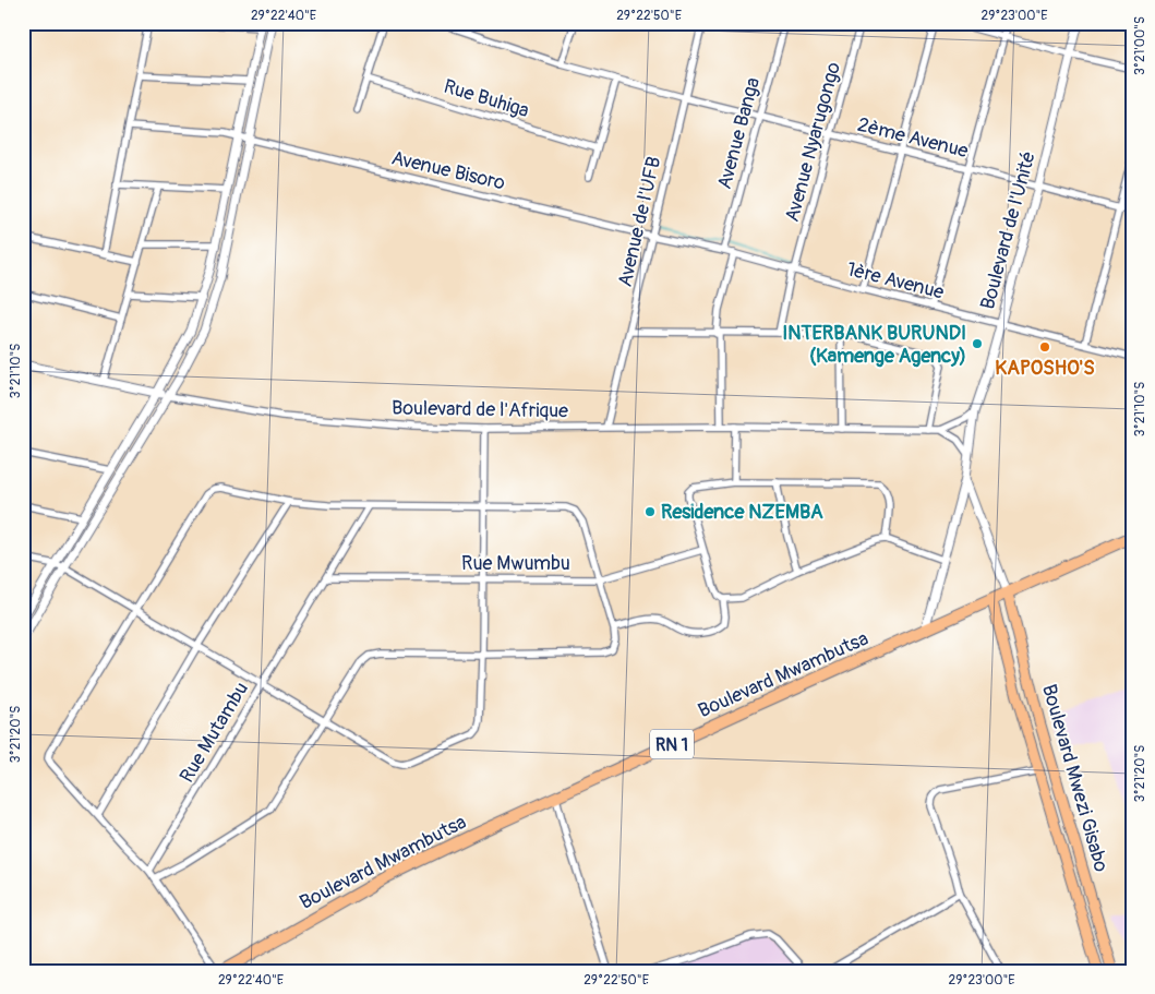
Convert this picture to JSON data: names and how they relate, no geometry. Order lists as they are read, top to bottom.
{
  "streets": {
    "highway": ["Boulevard Mwambutsa", "RN 1"],
    "main road": ["Boulevard Mwezi Gisabo"],
    "street": [
      "Rue Buhiga",
      "Avenue Banga",
      "2ème Avenue",
      "Avenue Nyarugongo",
      "Avenue Bisoro",
      "Avenue de l'UFB",
      "Boulevard de l'Unité",
      "1ère Avenue",
      "Boulevard de l'Afrique",
      "Rue Mwumbu",
      "Rue Mutambu"
    ]
  },
  "crossings": [
    ["Avenue Banga", "2ème Avenue"],
    ["Avenue Banga", "1ère Avenue"],
    ["2ème Avenue", "Avenue Nyarugongo"],
    ["2ème Avenue", "Avenue de l'UFB"],
    ["2ème Avenue", "Boulevard de l'Unité"],
    ["Avenue Nyarugongo", "1ère Avenue"],
    ["Avenue Bisoro", "Avenue de l'UFB"],
    ["Avenue Bisoro", "1ère Avenue"],
    ["Avenue de l'UFB", "1ère Avenue"],
    ["Avenue de l'UFB", "Boulevard de l'Afrique"],
    ["Boulevard de l'Unité", "1ère Avenue"],
    ["Boulevard de l'Unité", "Boulevard de l'Afrique"],
    ["Boulevard de l'Unité", "Boulevard Mwambutsa"],
    ["Boulevard de l'Unité", "Boulevard Mwezi Gisabo"],
    ["Rue Mwumbu", "Rue Mutambu"],
    ["Boulevard Mwambutsa", "Boulevard Mwezi Gisabo"]
  ],
  "places": ["INTERBANK BURUNDI (Kamenge Agency)", "KAPOSHO'S", "Residence NZEMBA"],
  "coordinates": [
    "29°22'40\"E",
    "29°22'50\"E",
    "29°23'00\"E",
    "3°21'00\"S",
    "3°21'10\"S",
    "3°21'20\"S"
  ]
}
